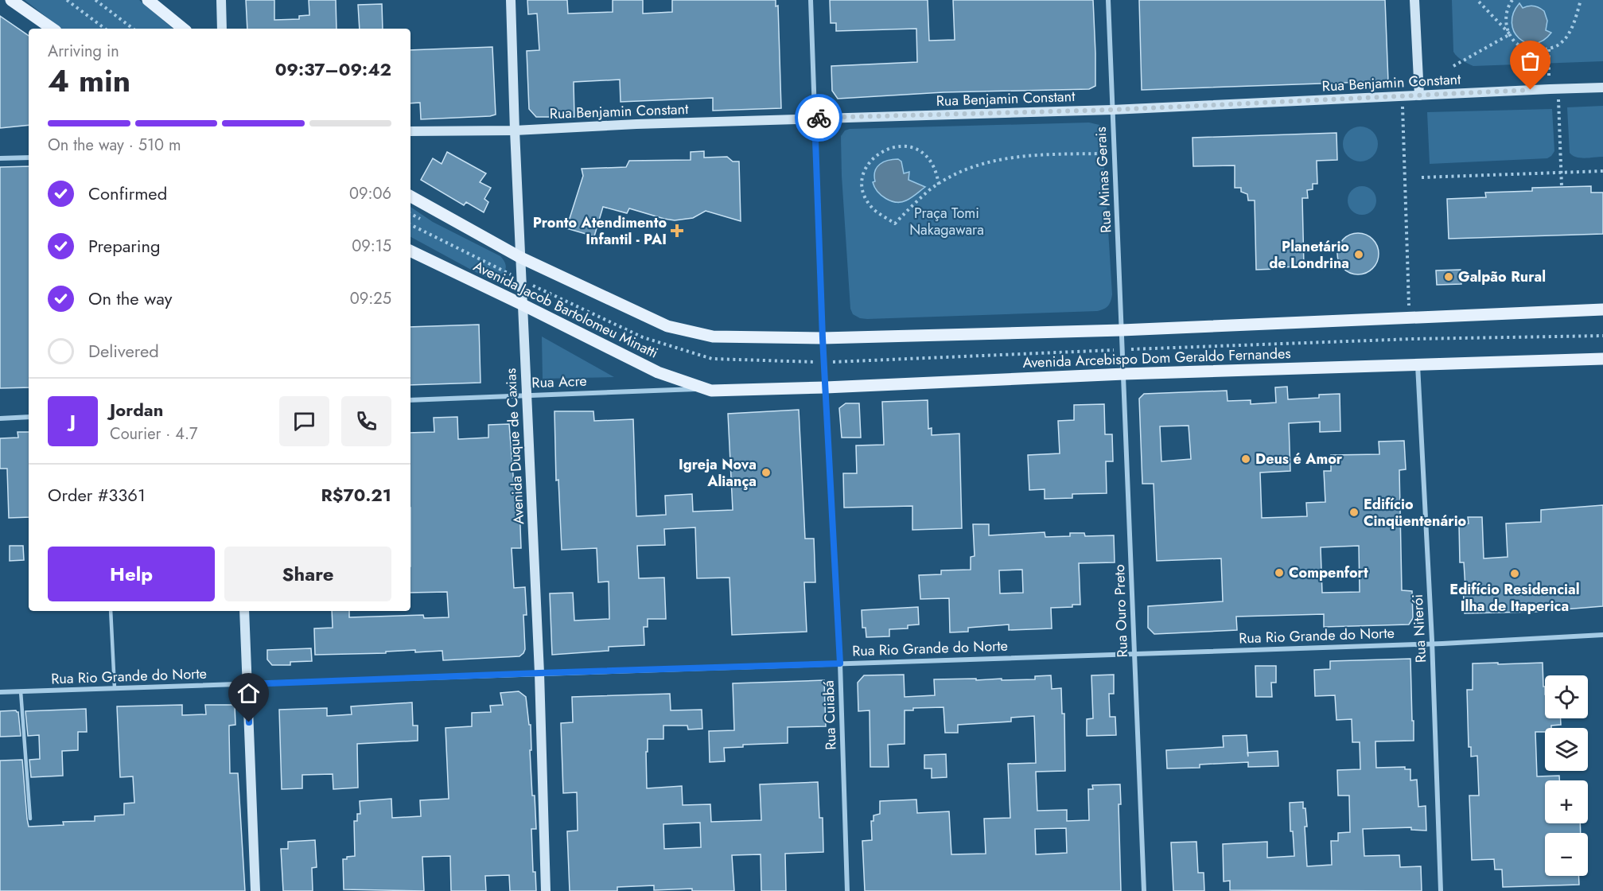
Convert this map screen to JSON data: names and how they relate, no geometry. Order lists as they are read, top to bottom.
{
  "streets": {
    "main road": ["Avenida Jacob Bartolomeu Minatti", "Avenida Arcebispo Dom Geraldo Fernandes"],
    "street": [
      "Rua Benjamin Constant",
      "Rua Minas Gerais",
      "Rua Acre",
      "Avenida Duque de Caxias",
      "Rua Ouro Preto",
      "Rua Niterói",
      "Rua Rio Grande do Norte",
      "Rua Cuiabá"
    ]
  },
  "crossings": [
    ["Rua Benjamin Constant", "Rua Minas Gerais"],
    ["Rua Benjamin Constant", "Avenida Duque de Caxias"],
    ["Rua Benjamin Constant", "Rua Cuiabá"],
    ["Rua Minas Gerais", "Avenida Arcebispo Dom Geraldo Fernandes"],
    ["Rua Minas Gerais", "Rua Ouro Preto"],
    ["Avenida Jacob Bartolomeu Minatti", "Avenida Arcebispo Dom Geraldo Fernandes"],
    ["Avenida Jacob Bartolomeu Minatti", "Rua Acre"],
    ["Avenida Jacob Bartolomeu Minatti", "Avenida Duque de Caxias"],
    ["Avenida Arcebispo Dom Geraldo Fernandes", "Rua Acre"],
    ["Avenida Arcebispo Dom Geraldo Fernandes", "Rua Ouro Preto"],
    ["Avenida Arcebispo Dom Geraldo Fernandes", "Rua Niterói"],
    ["Avenida Arcebispo Dom Geraldo Fernandes", "Rua Cuiabá"],
    ["Rua Acre", "Avenida Duque de Caxias"],
    ["Avenida Duque de Caxias", "Rua Rio Grande do Norte"],
    ["Rua Ouro Preto", "Rua Rio Grande do Norte"],
    ["Rua Niterói", "Rua Rio Grande do Norte"],
    ["Rua Rio Grande do Norte", "Rua Cuiabá"]
  ],
  "parks": ["Praça Tomi Nakagawara"],
  "places": {
    "health": ["Pronto Atendimento Infantil - PAI"],
    "other": [
      "Planetário de Londrina",
      "Galpão Rural",
      "Deus é Amor",
      "Igreja Nova Aliança",
      "Edifício Cinqüentenário",
      "Compenfort",
      "Edifício Residencial Ilha de Itaperica"
    ]
  },
  "page": {
    "heading": ["4 min", "Arriving in", "09:37–09:42"],
    "panel": [
      "Jordan",
      "Courier · 4.7",
      "Order #3361",
      "R$70.21"
    ],
    "bar": "On the way · 510 m",
    "list": [
      ["Confirmed", "09:06"],
      ["Preparing", "09:15"],
      ["On the way", "09:25"],
      "Delivered"
    ],
    "round": "J",
    "buttons": ["Help", "Share"],
    "map_buttons": ["+", "−"]
  }
}
